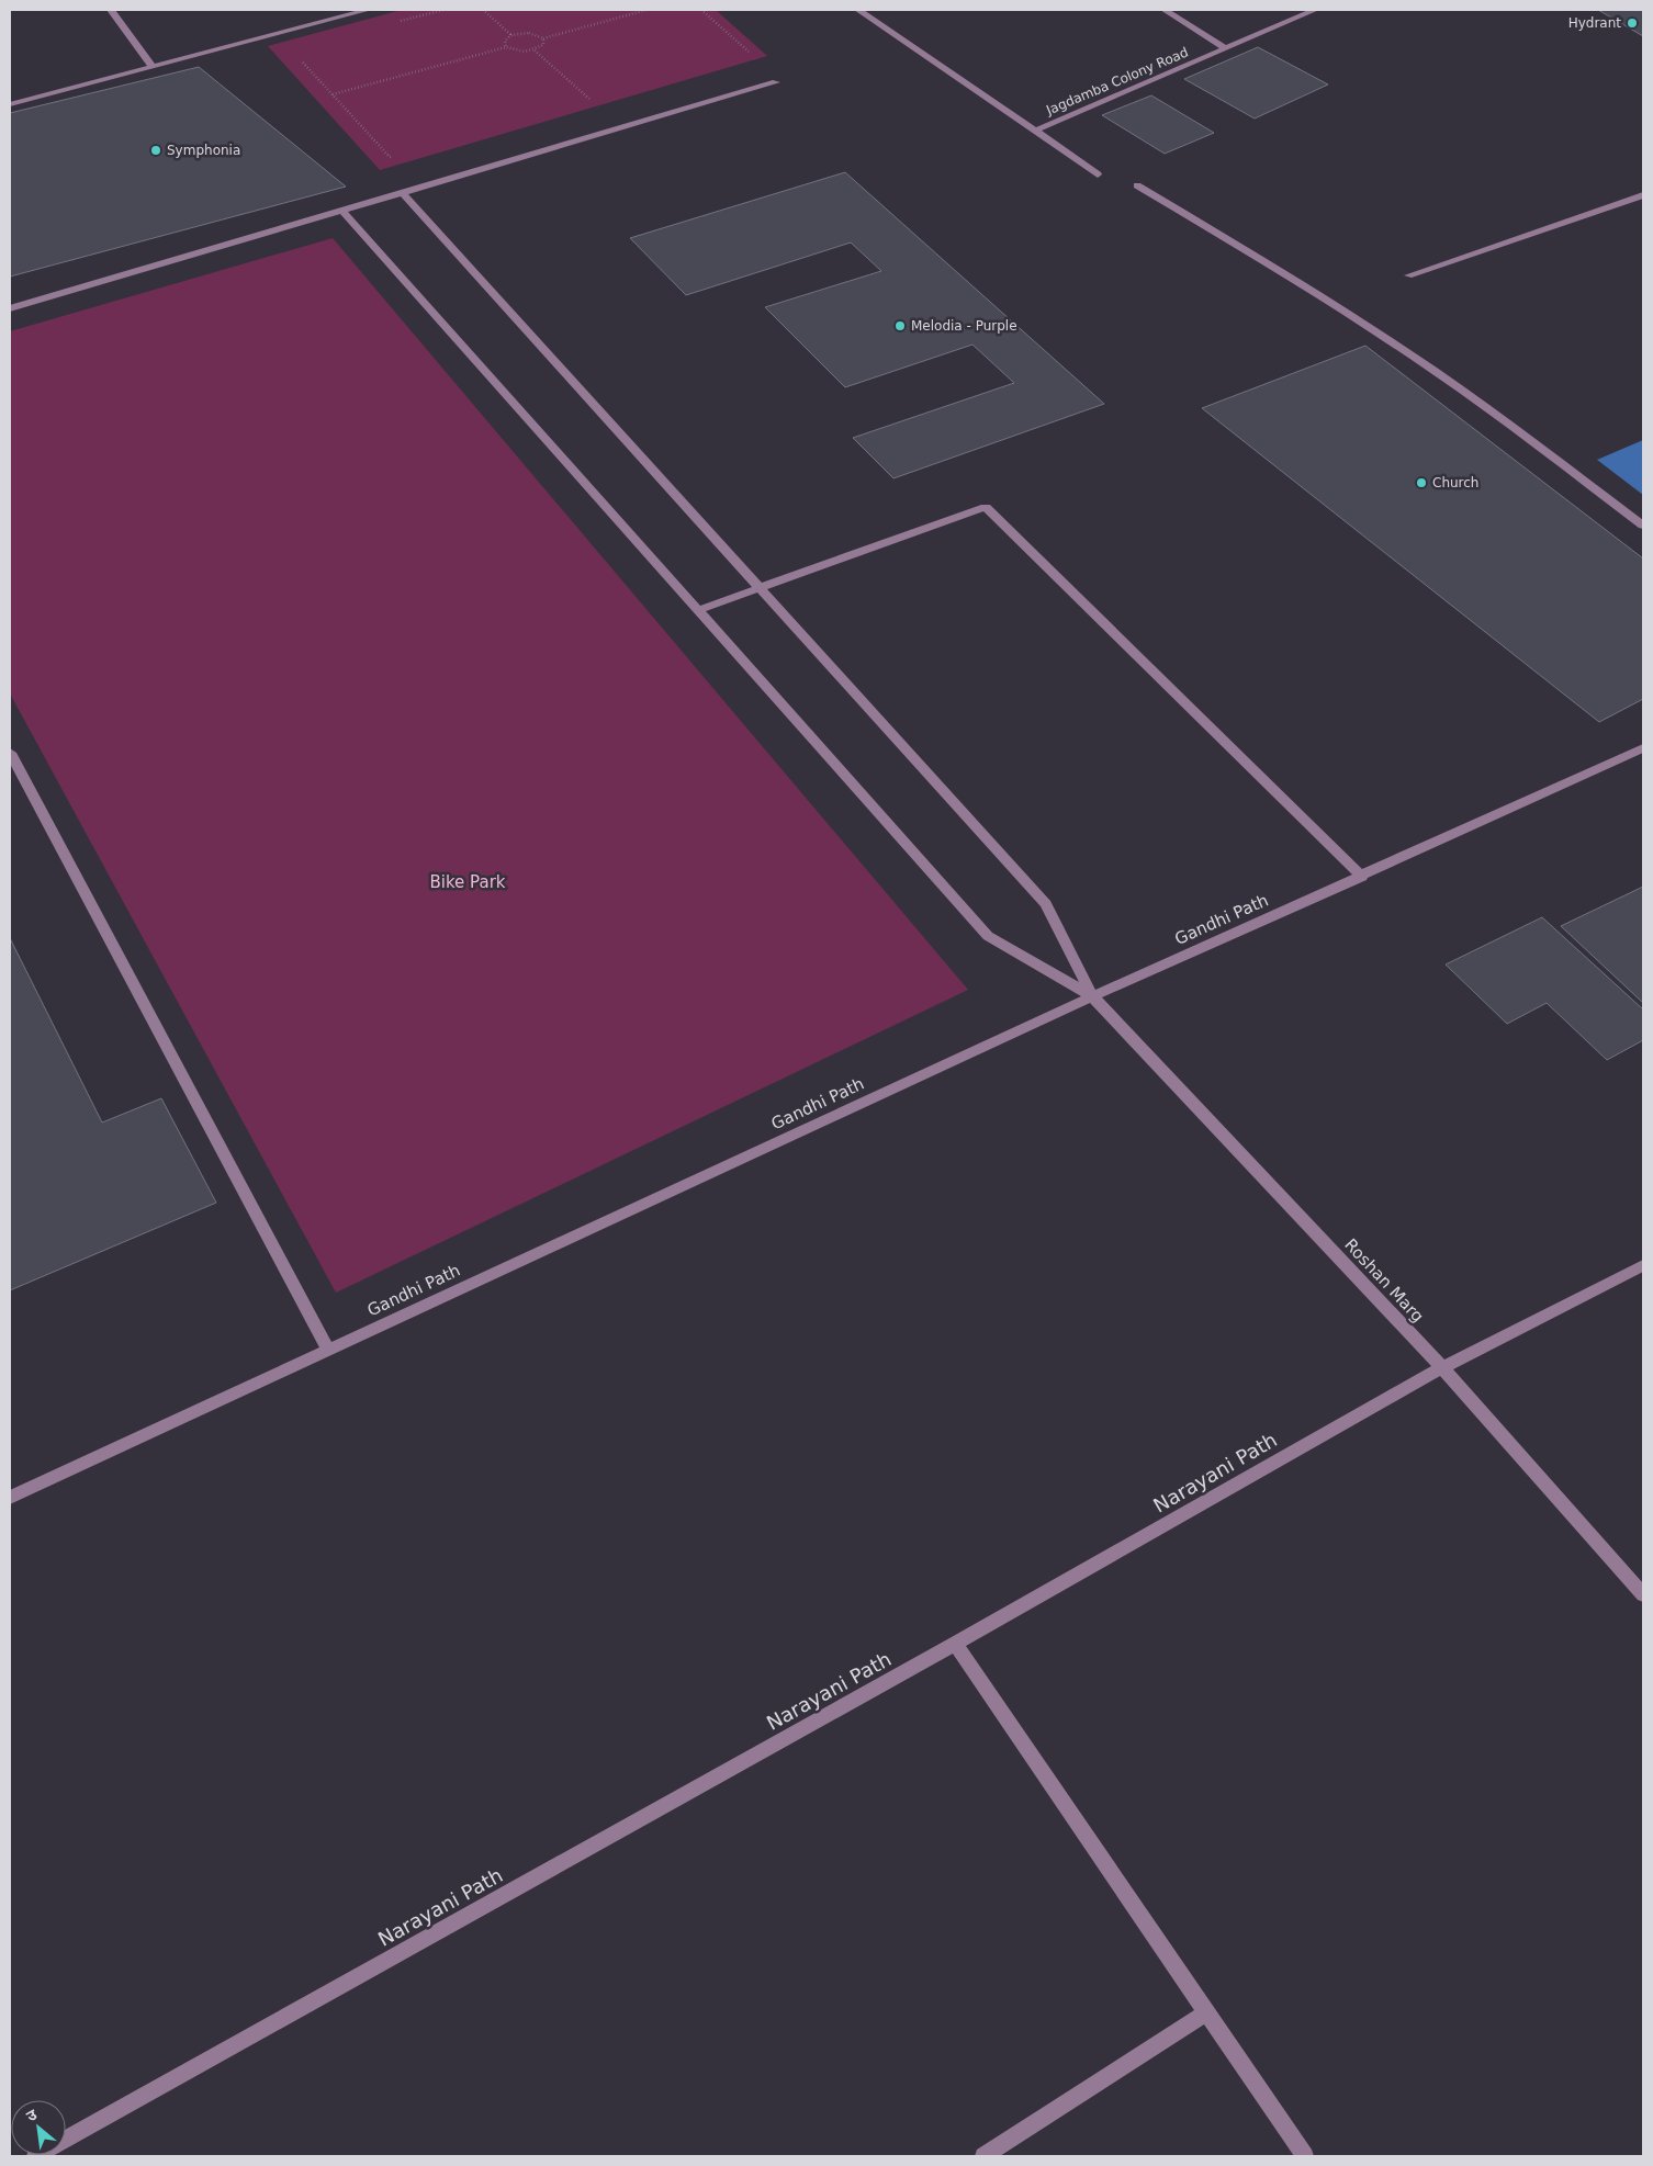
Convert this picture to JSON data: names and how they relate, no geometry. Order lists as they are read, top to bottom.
{
  "streets": {
    "street": [
      "Jagdamba Colony Road",
      "Gandhi Path",
      "Roshan Marg",
      "Narayani Path"
    ]
  },
  "crossings": [
    ["Gandhi Path", "Roshan Marg"],
    ["Roshan Marg", "Narayani Path"]
  ],
  "parks": ["Bike Park"],
  "places": [
    "Hydrant",
    "Symphonia",
    "Melodia - Purple",
    "Church"
  ],
  "north": "top left"
}
